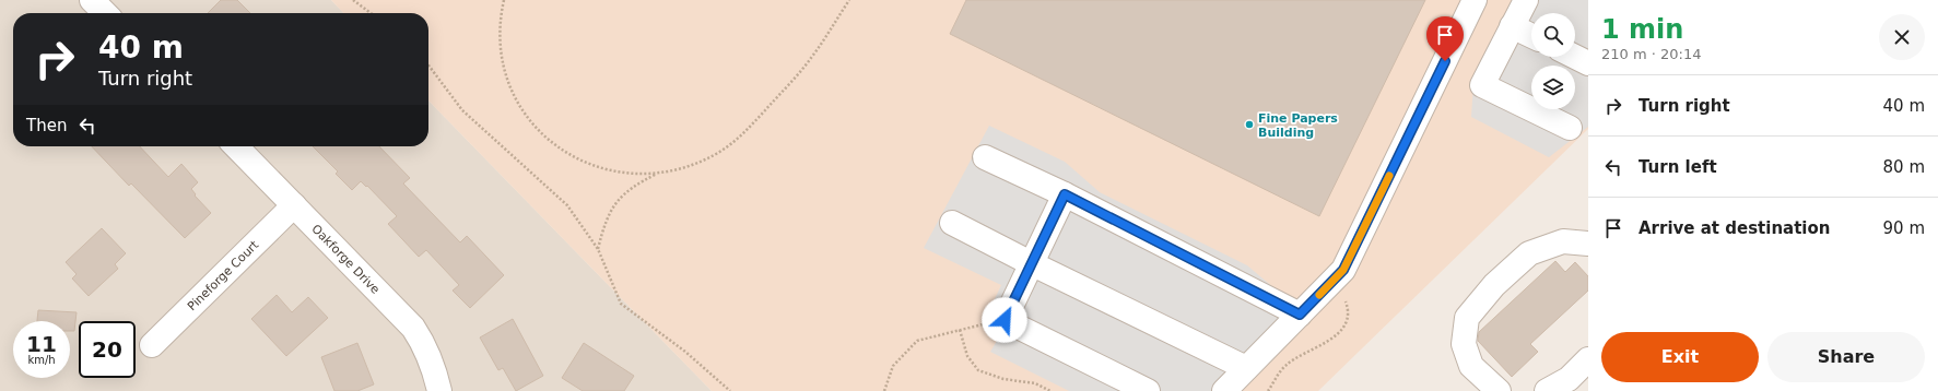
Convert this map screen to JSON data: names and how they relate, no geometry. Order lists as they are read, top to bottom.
{
  "streets": {
    "street": ["Oakforge Drive", "Pineforge Court"]
  },
  "crossings": [
    ["Oakforge Drive", "Pineforge Court"]
  ],
  "places": ["Fine Papers Building"],
  "page": {
    "heading": ["1 min", "210 m · 20:14"],
    "turn": ["40 m", "Turn right"],
    "list": [
      {
        "name": "Turn right",
        "value": "40 m"
      },
      {
        "name": "Turn left",
        "value": "80 m"
      },
      {
        "name": "Arrive at destination",
        "value": "90 m"
      }
    ],
    "then": "Then",
    "speed": "11 km/h",
    "limit": "20",
    "buttons": ["Exit", "Share"]
  }
}
